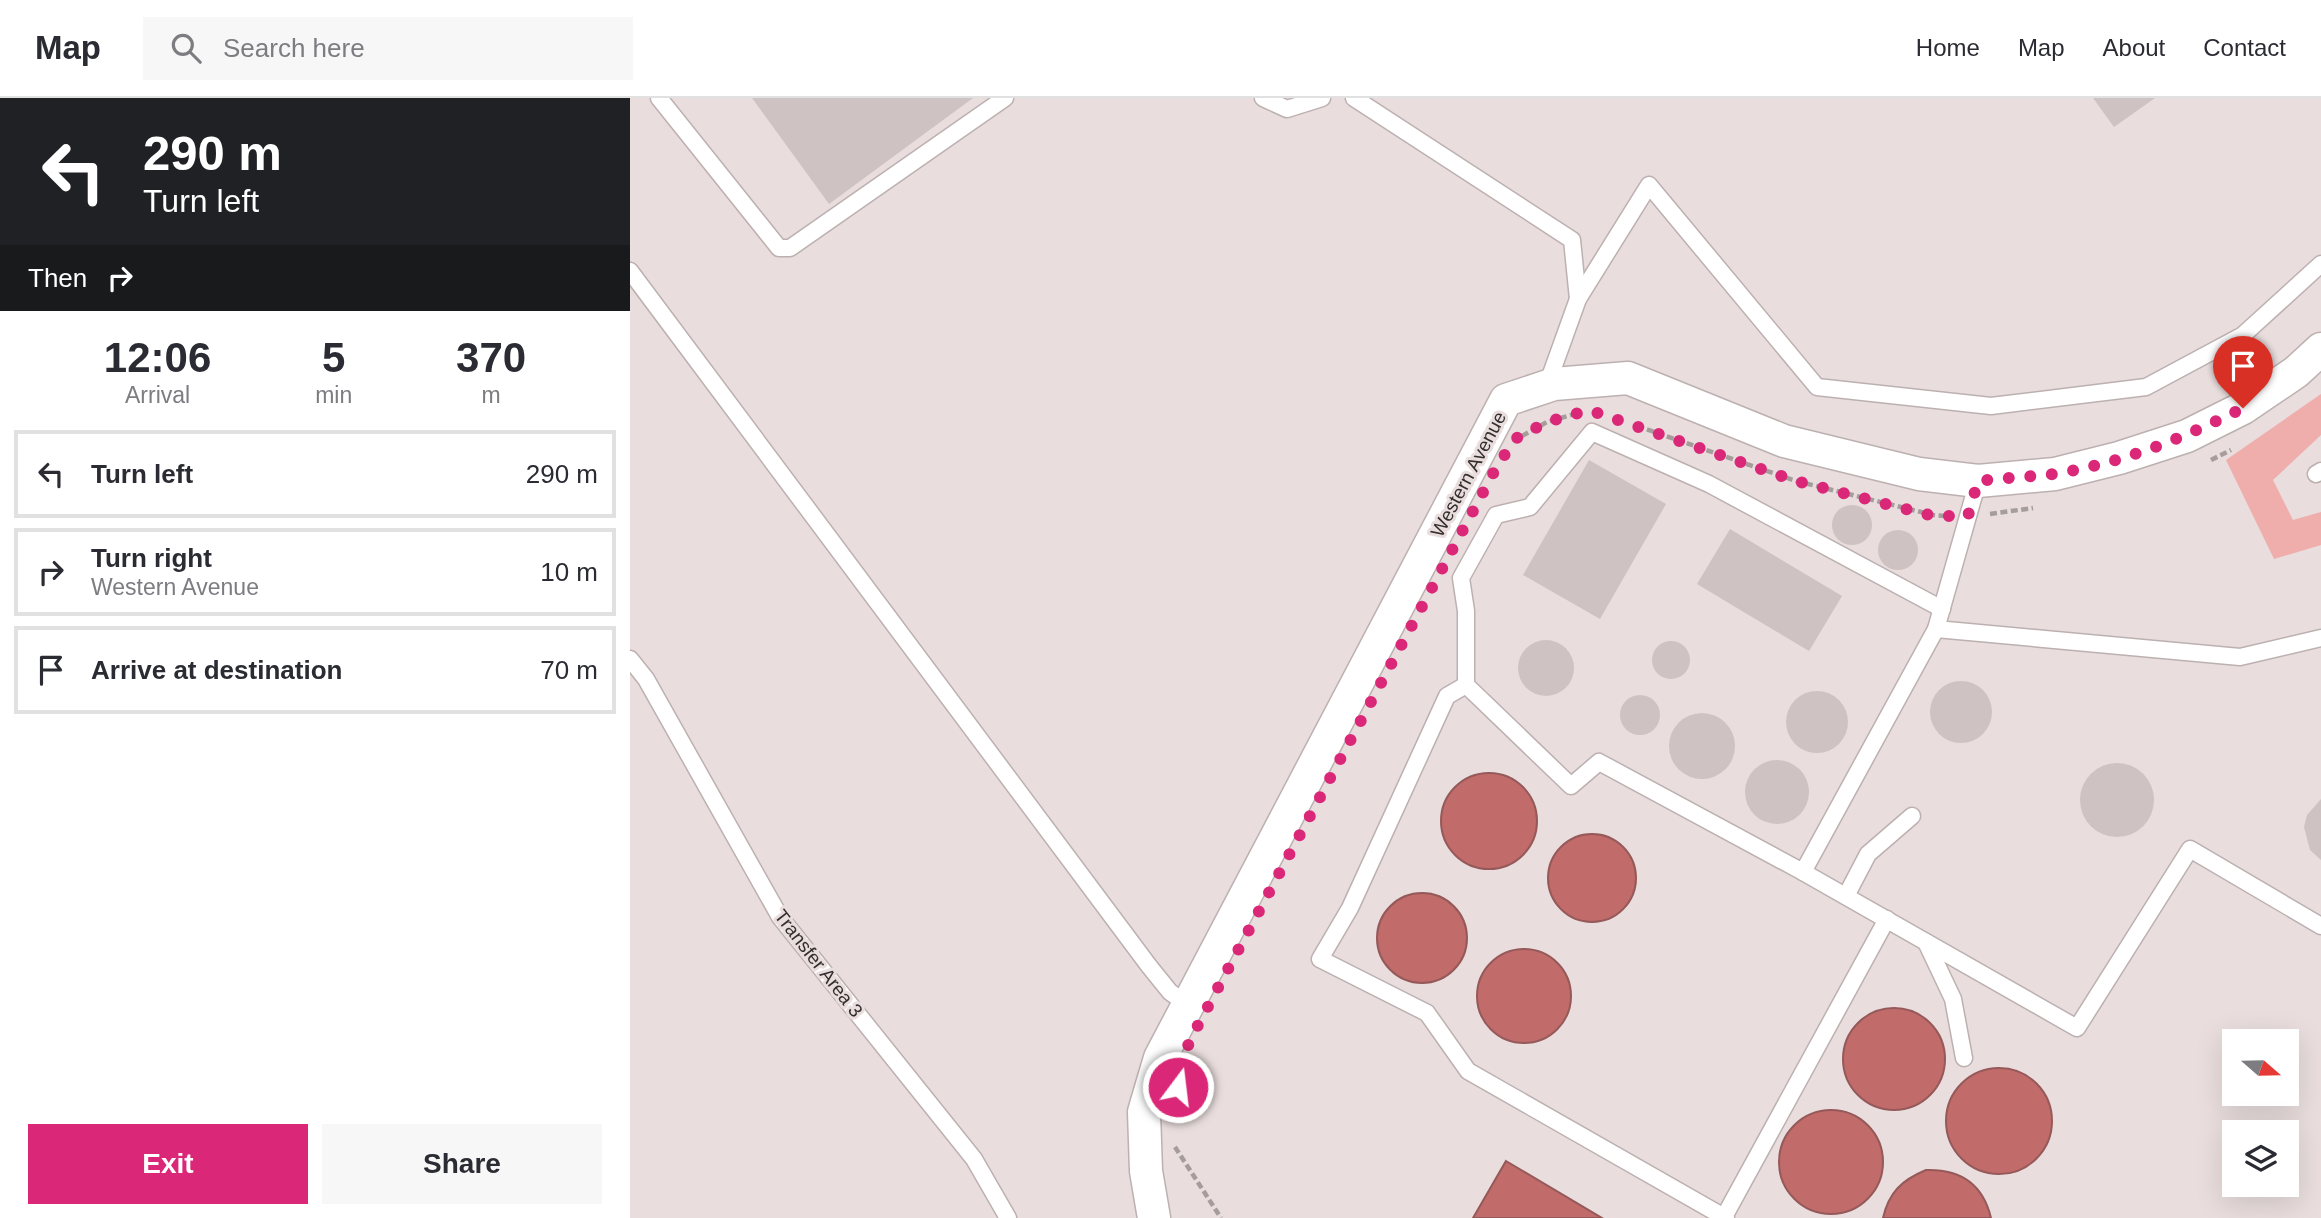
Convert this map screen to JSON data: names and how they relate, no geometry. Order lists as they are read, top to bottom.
{
  "streets": {
    "street": ["Western Avenue"],
    "lane": ["Transfer Area 3"]
  },
  "north": "right",
  "page": {
    "header": "Map",
    "search": "Search here",
    "nav": [
      "Home",
      "Map",
      "About",
      "Contact"
    ],
    "turn": ["290 m", "Turn left"],
    "then": "Then",
    "eta": [
      "12:06",
      "Arrival",
      "5",
      "min",
      "370",
      "m"
    ],
    "list": [
      {
        "name": "Turn left",
        "value": "290 m"
      },
      {
        "name": "Turn right",
        "note": "Western Avenue",
        "value": "10 m"
      },
      {
        "name": "Arrive at destination",
        "value": "70 m"
      }
    ],
    "buttons": ["Exit", "Share"]
  }
}
